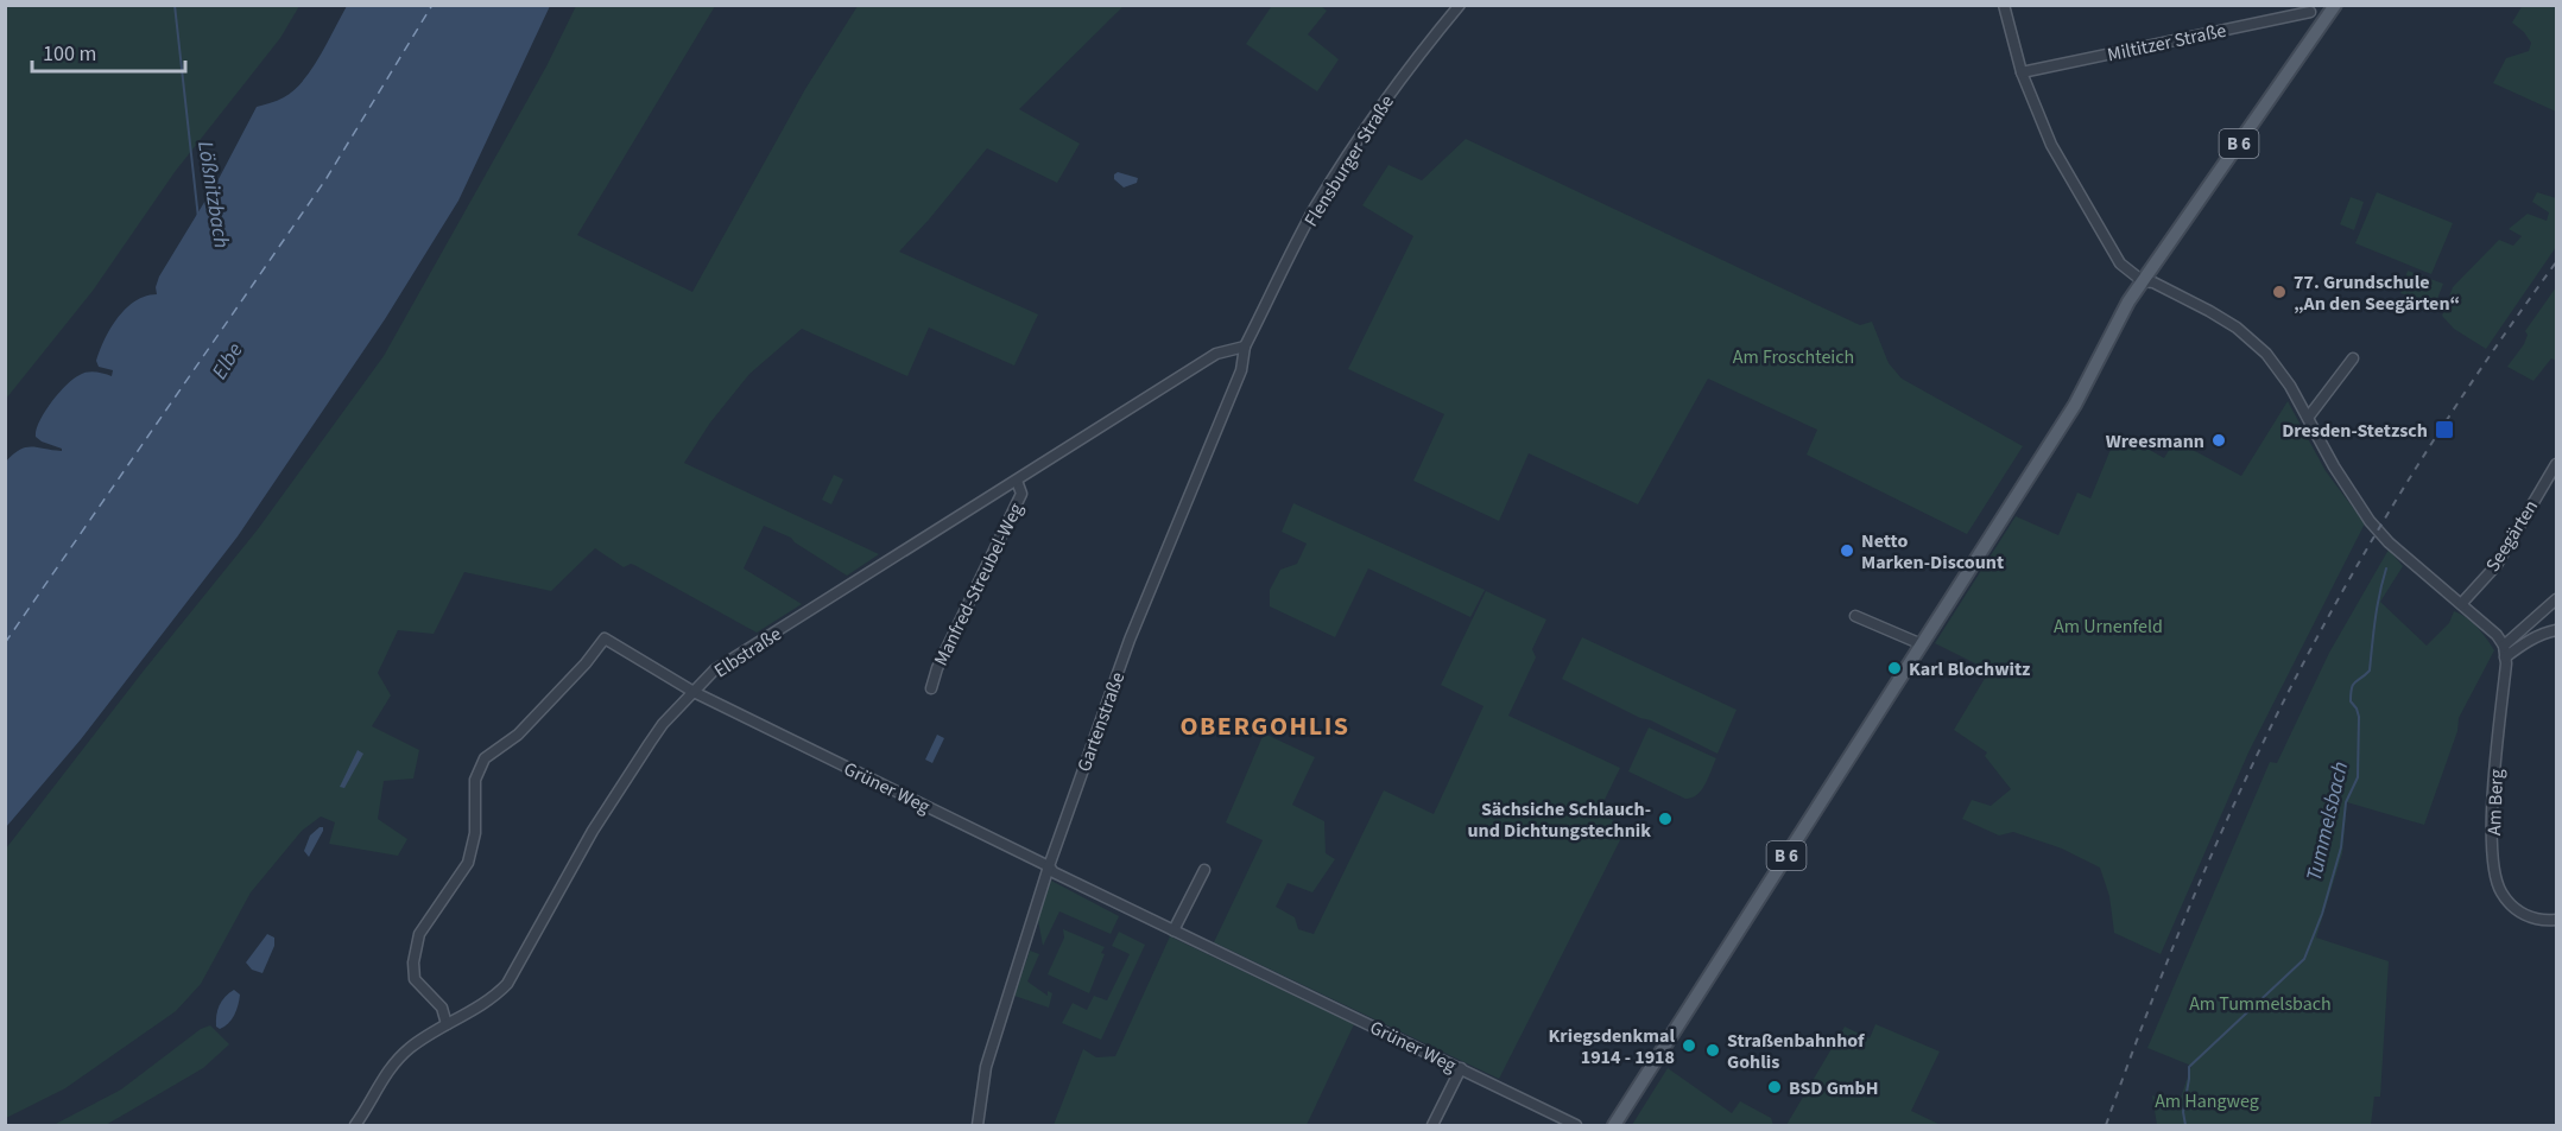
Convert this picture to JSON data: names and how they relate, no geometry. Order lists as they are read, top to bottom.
{
  "streets": {
    "main road": ["B 6"],
    "street": [
      "Miltitzer Straße",
      "Flensburger Straße",
      "Seegärten",
      "Manfred-Streubel-Weg",
      "Elbstraße",
      "Gartenstraße",
      "Grüner Weg",
      "Am Berg"
    ]
  },
  "crossings": [
    ["Flensburger Straße", "Gartenstraße"],
    ["Manfred-Streubel-Weg", "Elbstraße"],
    ["Elbstraße", "Gartenstraße"],
    ["Elbstraße", "Grüner Weg"],
    ["Gartenstraße", "Grüner Weg"]
  ],
  "districts": ["OBERGOHLIS"],
  "water": ["Lößnitzbach", "Elbe", "Tummelsbach"],
  "parks": [
    "Am Froschteich",
    "Am Urnenfeld",
    "Am Tummelsbach",
    "Am Hangweg"
  ],
  "places": {
    "other": [
      "77. Grundschule „An den Seegärten“",
      "Wreesmann",
      "Netto Marken-Discount",
      "Karl Blochwitz",
      "Sächsiche Schlauch- und Dichtungstechnik",
      "Kriegsdenkmal 1914 - 1918",
      "Straßenbahnhof Gohlis",
      "BSD GmbH"
    ],
    "transit": ["Dresden-Stetzsch"]
  },
  "scale_bar": "100 m"
}
